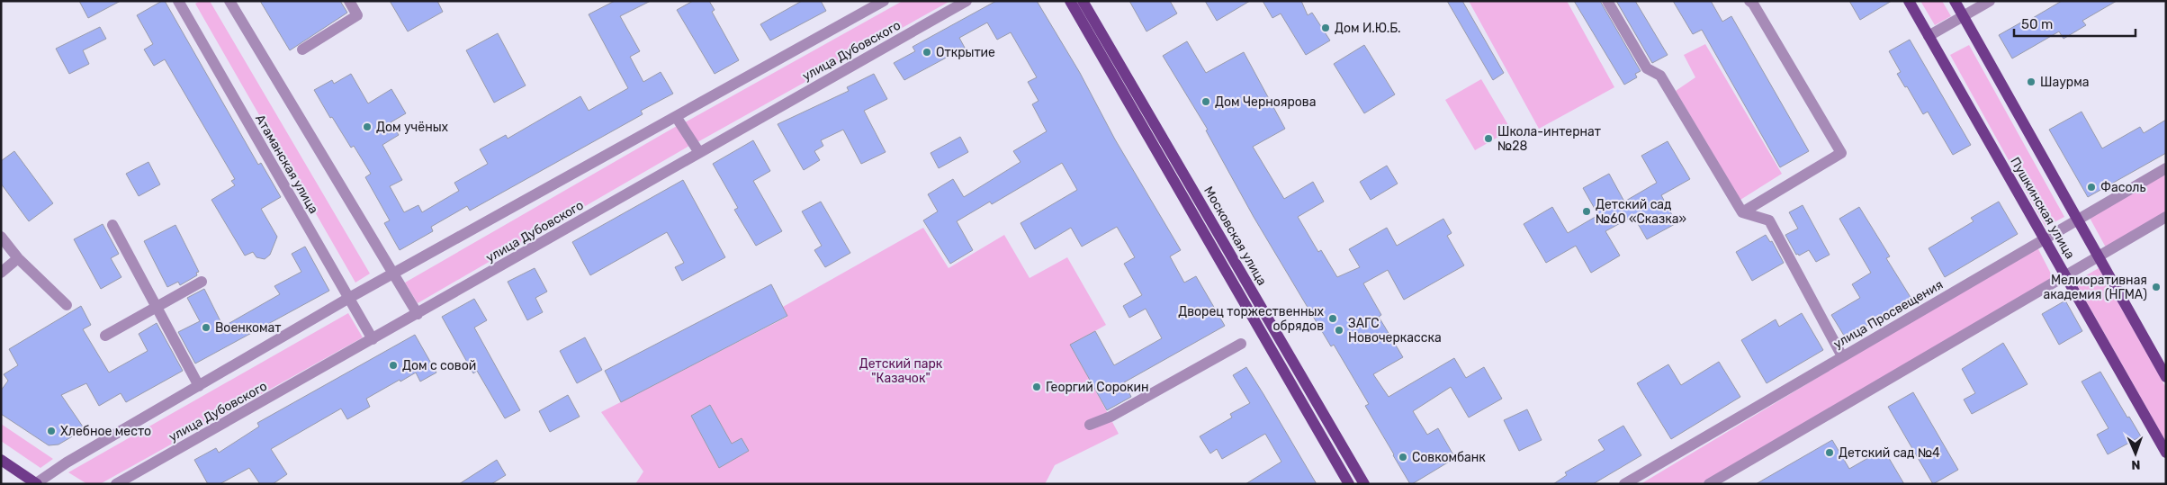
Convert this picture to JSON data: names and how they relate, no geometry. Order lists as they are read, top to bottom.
{
  "streets": {
    "main road": ["Пушкинская улица", "Московская улица"],
    "street": ["улица Дубовского", "Атаманская улица", "улица Просвещения"]
  },
  "crossings": [
    ["улица Дубовского", "Атаманская улица"],
    ["Пушкинская улица", "улица Просвещения"]
  ],
  "parks": ["Детский парк \"Казачок\""],
  "places": [
    "Дом И.Ю.Б.",
    "Открытие",
    "Шаурма",
    "Дом Черноярова",
    "Дом учёных",
    "Школа-интернат №28",
    "Фасоль",
    "Детский сад №60 «Сказка»",
    "Мелиоративная академия (НГМА)",
    "Дворец торжественных обрядов",
    "Военкомат",
    "ЗАГС Новочеркасска",
    "Дом с совой",
    "Георгий Сорокин",
    "Хлебное место",
    "Детский сад №4",
    "Совкомбанк"
  ],
  "scale_bar": "50 m",
  "north": "bottom"
}
